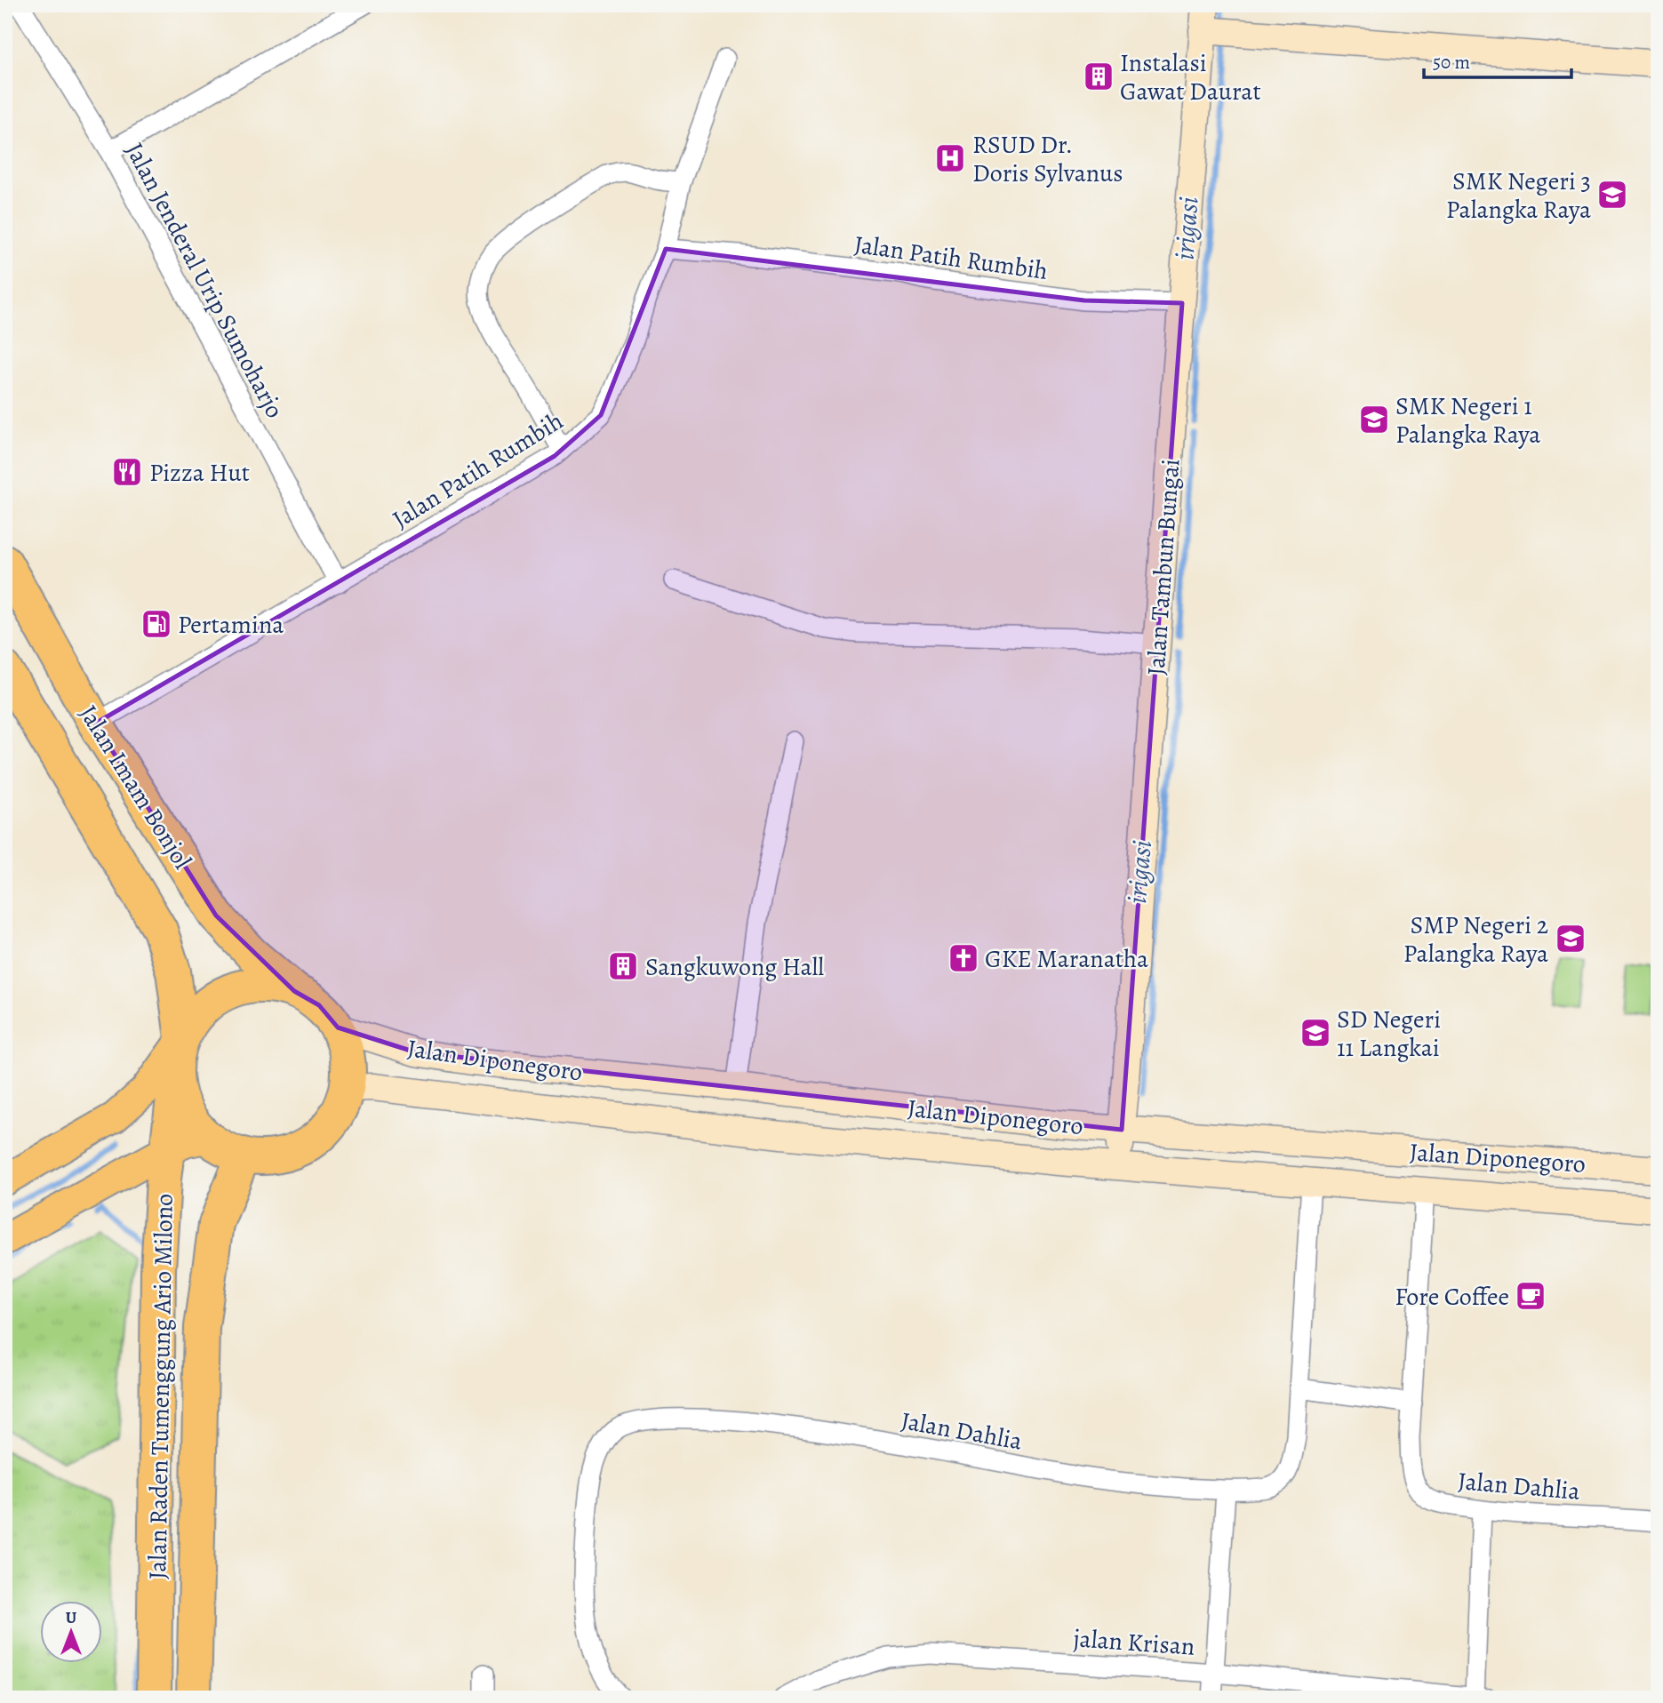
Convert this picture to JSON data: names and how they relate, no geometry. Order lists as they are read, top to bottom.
{
  "streets": {
    "highway": ["Jalan Imam Bonjol", "Jalan Raden Tumenggung Ario Milono"],
    "main road": ["Jalan Tambun Bungai", "Jalan Diponegoro"],
    "street": [
      "Jalan Patih Rumbih",
      "Jalan Jenderal Urip Sumoharjo",
      "Jalan Dahlia",
      "jalan Krisan"
    ]
  },
  "crossings": [
    ["Jalan Patih Rumbih", "Jalan Jenderal Urip Sumoharjo"],
    ["Jalan Patih Rumbih", "Jalan Tambun Bungai"],
    ["Jalan Patih Rumbih", "Jalan Imam Bonjol"],
    ["Jalan Tambun Bungai", "Jalan Diponegoro"],
    ["Jalan Imam Bonjol", "Jalan Diponegoro"],
    ["Jalan Imam Bonjol", "Jalan Raden Tumenggung Ario Milono"],
    ["Jalan Diponegoro", "Jalan Raden Tumenggung Ario Milono"],
    ["Jalan Diponegoro", "Jalan Dahlia"]
  ],
  "water": ["irigasi"],
  "places": {
    "building": ["Instalasi Gawat Daurat", "Sangkuwong Hall"],
    "hospital": ["RSUD Dr. Doris Sylvanus"],
    "school or university": [
      "SMK Negeri 3 Palangka Raya",
      "SMK Negeri 1 Palangka Raya",
      "SMP Negeri 2 Palangka Raya",
      "SD Negeri 11 Langkai"
    ],
    "restaurant": ["Pizza Hut"],
    "fuel station": ["Pertamina"],
    "church": ["GKE Maranatha"],
    "cafe": ["Fore Coffee"]
  },
  "scale_bar": "50 m",
  "north": "top"
}
